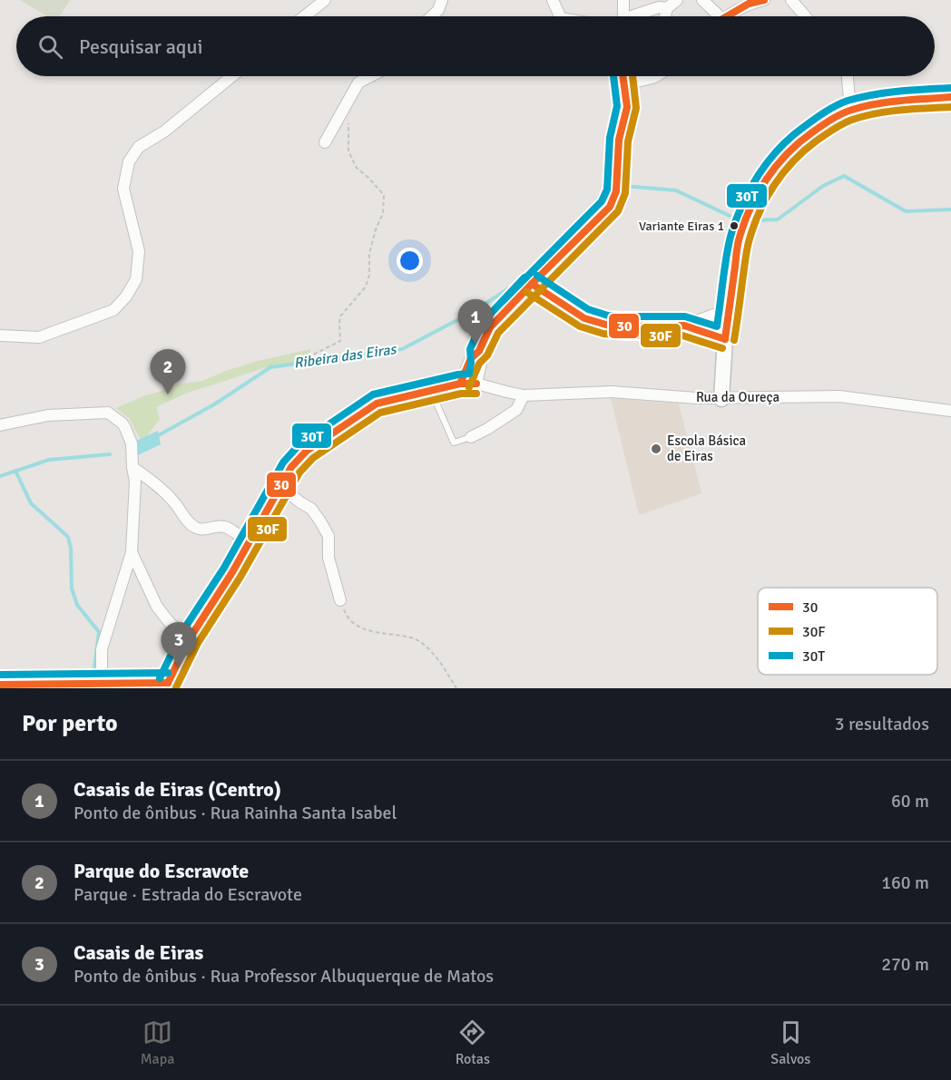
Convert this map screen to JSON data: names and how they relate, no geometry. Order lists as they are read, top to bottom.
{
  "streets": {
    "street": ["Rua da Oureça"]
  },
  "water": ["Ribeira das Eiras"],
  "places": ["Variante Eiras 1", "Escola Básica de Eiras"],
  "lines": ["transit line 30", "transit line 30F", "transit line 30T"],
  "legend": ["30", "30F", "30T"],
  "page": {
    "search": "Pesquisar aqui",
    "pins": ["1", "2", "3"],
    "heading": ["Por perto", "3 resultados"],
    "list": [
      {
        "mark": "1",
        "name": "Casais de Eiras (Centro)",
        "note": "Ponto de ônibus · Rua Rainha Santa Isabel",
        "value": "60 m"
      },
      {
        "mark": "2",
        "name": "Parque do Escravote",
        "note": "Parque · Estrada do Escravote",
        "value": "160 m"
      },
      {
        "mark": "3",
        "name": "Casais de Eiras",
        "note": "Ponto de ônibus · Rua Professor Albuquerque de Matos",
        "value": "270 m"
      }
    ],
    "nav": ["Mapa", "Rotas", "Salvos"]
  }
}
